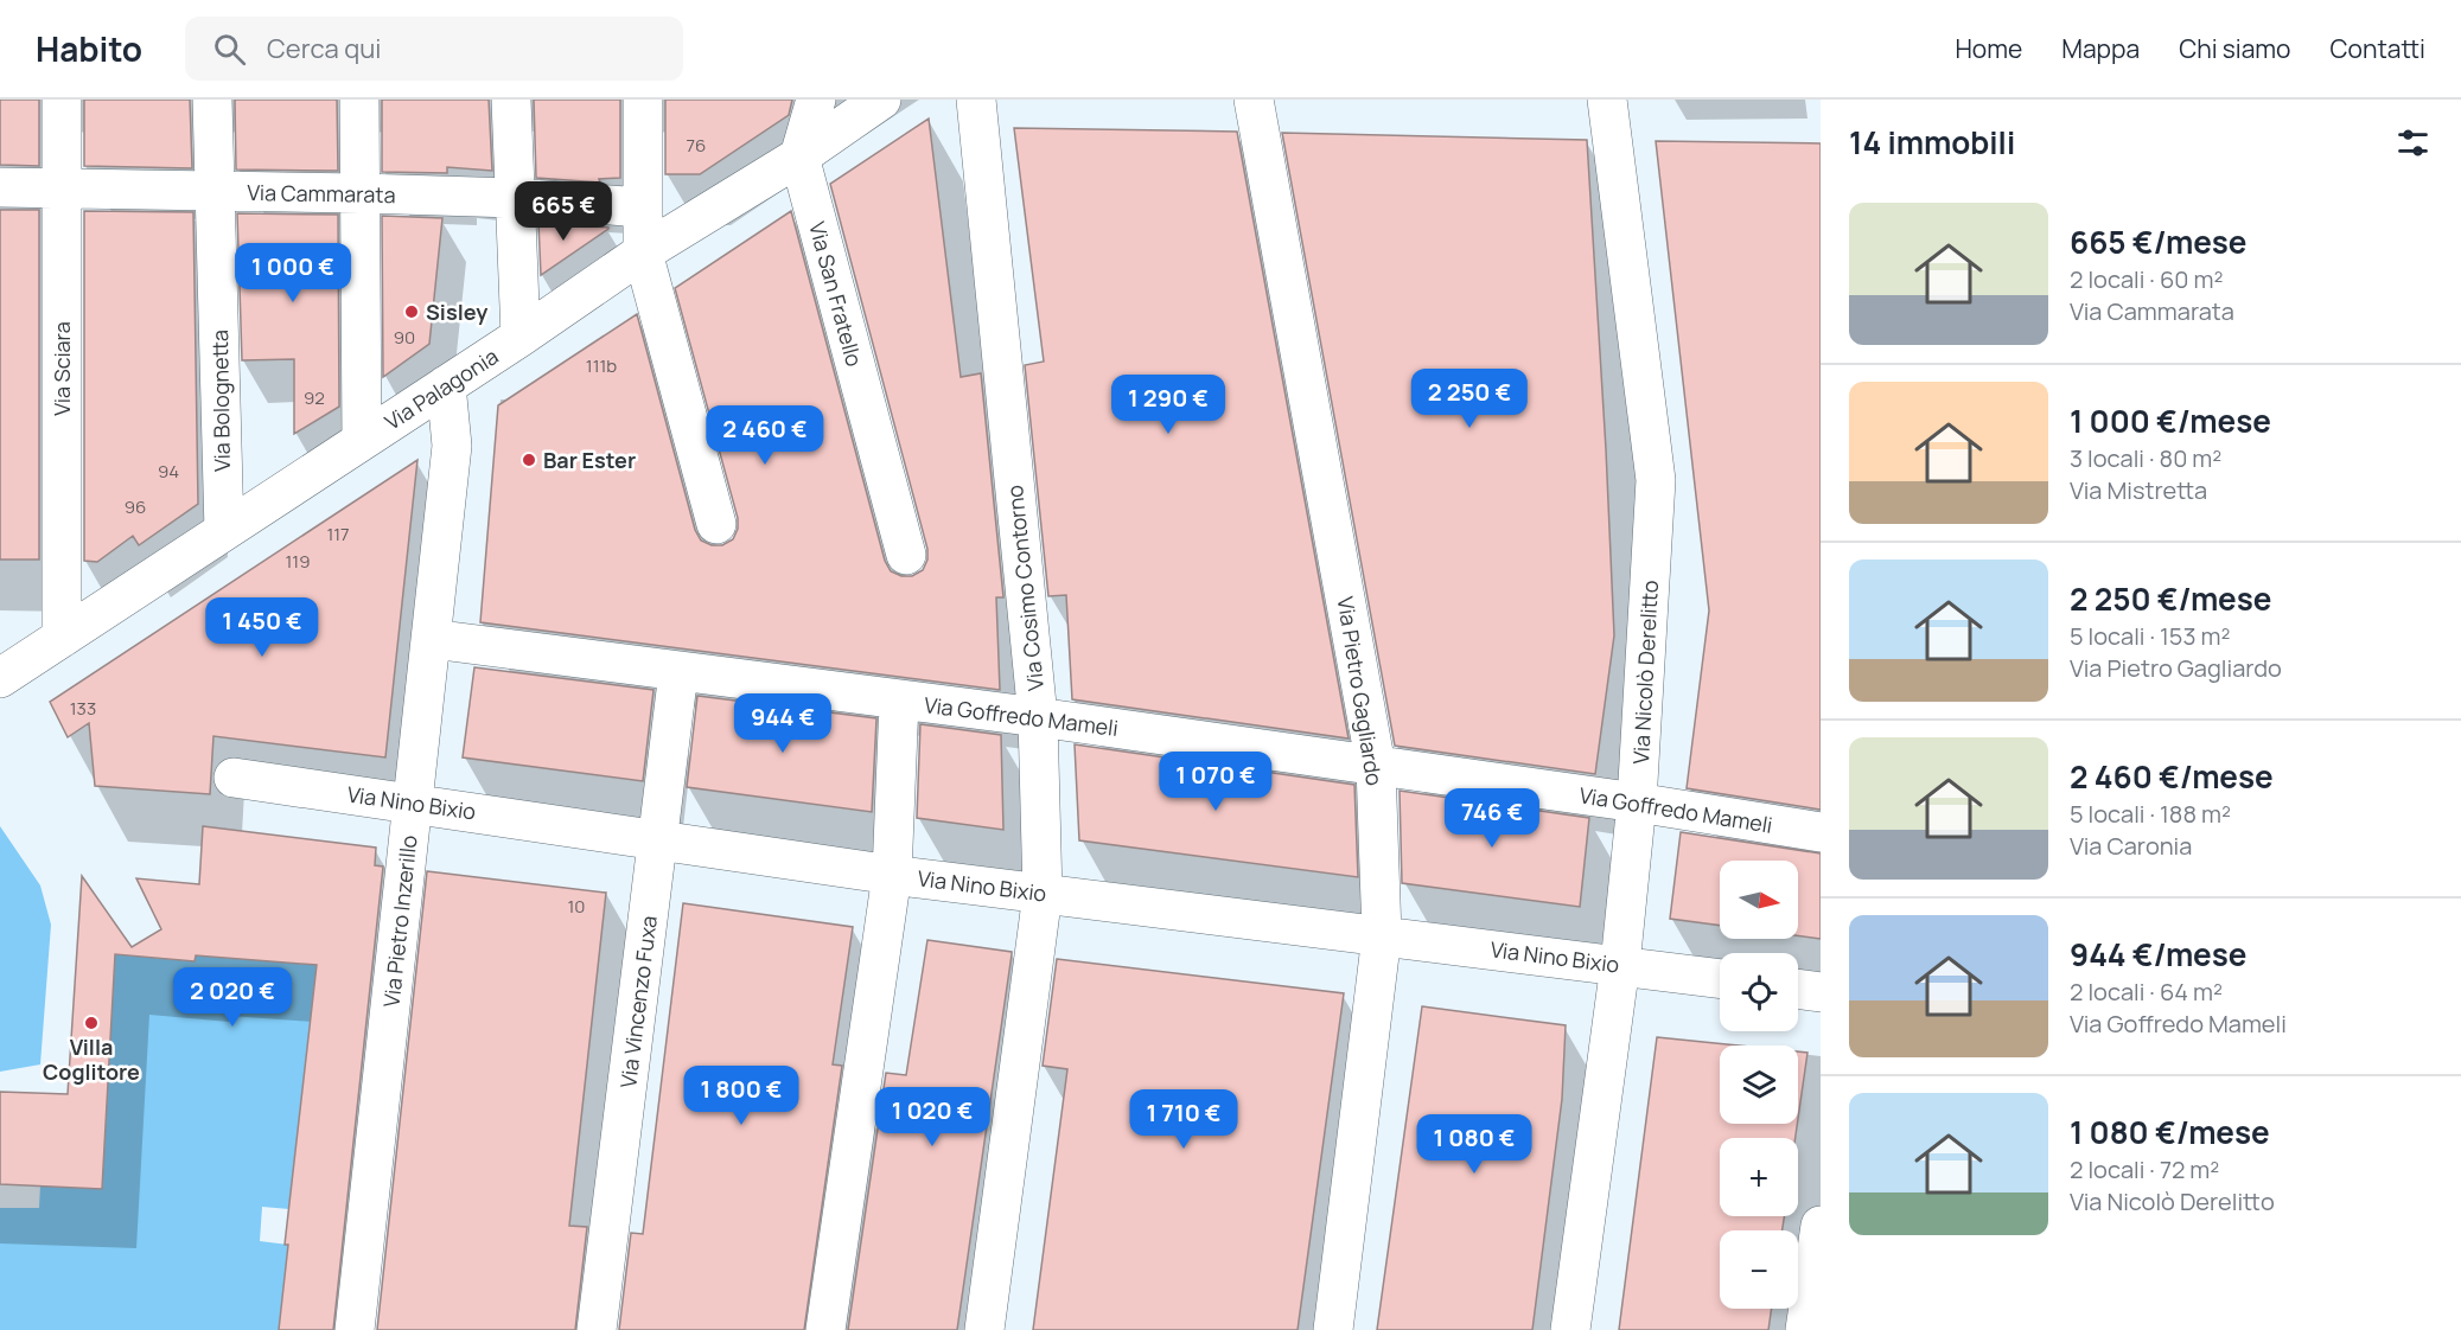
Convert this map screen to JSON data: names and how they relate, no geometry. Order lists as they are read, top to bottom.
{
  "streets": {
    "street": [
      "Via Cammarata",
      "Via San Fratello",
      "Via Sciara",
      "Via Palagonia",
      "Via Bolognetta",
      "Via Cosimo Contorno",
      "Via Nicolò Derelitto",
      "Via Pietro Gagliardo",
      "Via Goffredo Mameli",
      "Via Nino Bixio",
      "Via Pietro Inzerillo",
      "Via Vincenzo Fuxa"
    ]
  },
  "crossings": [
    ["Via Cammarata", "Via Sciara"],
    ["Via Cammarata", "Via Bolognetta"],
    ["Via San Fratello", "Via Palagonia"],
    ["Via Sciara", "Via Palagonia"],
    ["Via Palagonia", "Via Bolognetta"],
    ["Via Palagonia", "Via Pietro Inzerillo"],
    ["Via Cosimo Contorno", "Via Goffredo Mameli"],
    ["Via Cosimo Contorno", "Via Nino Bixio"],
    ["Via Nicolò Derelitto", "Via Goffredo Mameli"],
    ["Via Nicolò Derelitto", "Via Nino Bixio"],
    ["Via Pietro Gagliardo", "Via Goffredo Mameli"],
    ["Via Pietro Gagliardo", "Via Nino Bixio"],
    ["Via Goffredo Mameli", "Via Pietro Inzerillo"],
    ["Via Goffredo Mameli", "Via Vincenzo Fuxa"],
    ["Via Nino Bixio", "Via Pietro Inzerillo"],
    ["Via Nino Bixio", "Via Vincenzo Fuxa"]
  ],
  "places": ["Sisley", "Bar Ester", "Villa Coglitore"],
  "house_numbers": [
    "76",
    "90",
    "111b",
    "92",
    "94",
    "96",
    "117",
    "119",
    "133",
    "10"
  ],
  "north": "right",
  "page": {
    "header": "Habito",
    "search": "Cerca qui",
    "nav": [
      "Home",
      "Mappa",
      "Chi siamo",
      "Contatti"
    ],
    "heading": "14 immobili",
    "price": [
      "665 €",
      "1 000 €",
      "2 250 €",
      "1 290 €",
      "2 460 €",
      "1 450 €",
      "944 €",
      "1 070 €",
      "746 €",
      "2 020 €",
      "1 800 €",
      "1 020 €",
      "1 710 €",
      "1 080 €"
    ],
    "list": [
      {
        "name": "665 €/mese",
        "note": "2 locali · 60 m² · Via Cammarata"
      },
      {
        "name": "1 000 €/mese",
        "note": "3 locali · 80 m² · Via Mistretta"
      },
      {
        "name": "2 250 €/mese",
        "note": "5 locali · 153 m² · Via Pietro Gagliardo"
      },
      {
        "name": "2 460 €/mese",
        "note": "5 locali · 188 m² · Via Caronia"
      },
      {
        "name": "944 €/mese",
        "note": "2 locali · 64 m² · Via Goffredo Mameli"
      },
      {
        "name": "1 080 €/mese",
        "note": "2 locali · 72 m² · Via Nicolò Derelitto"
      }
    ],
    "map_buttons": ["+", "−"]
  }
}
